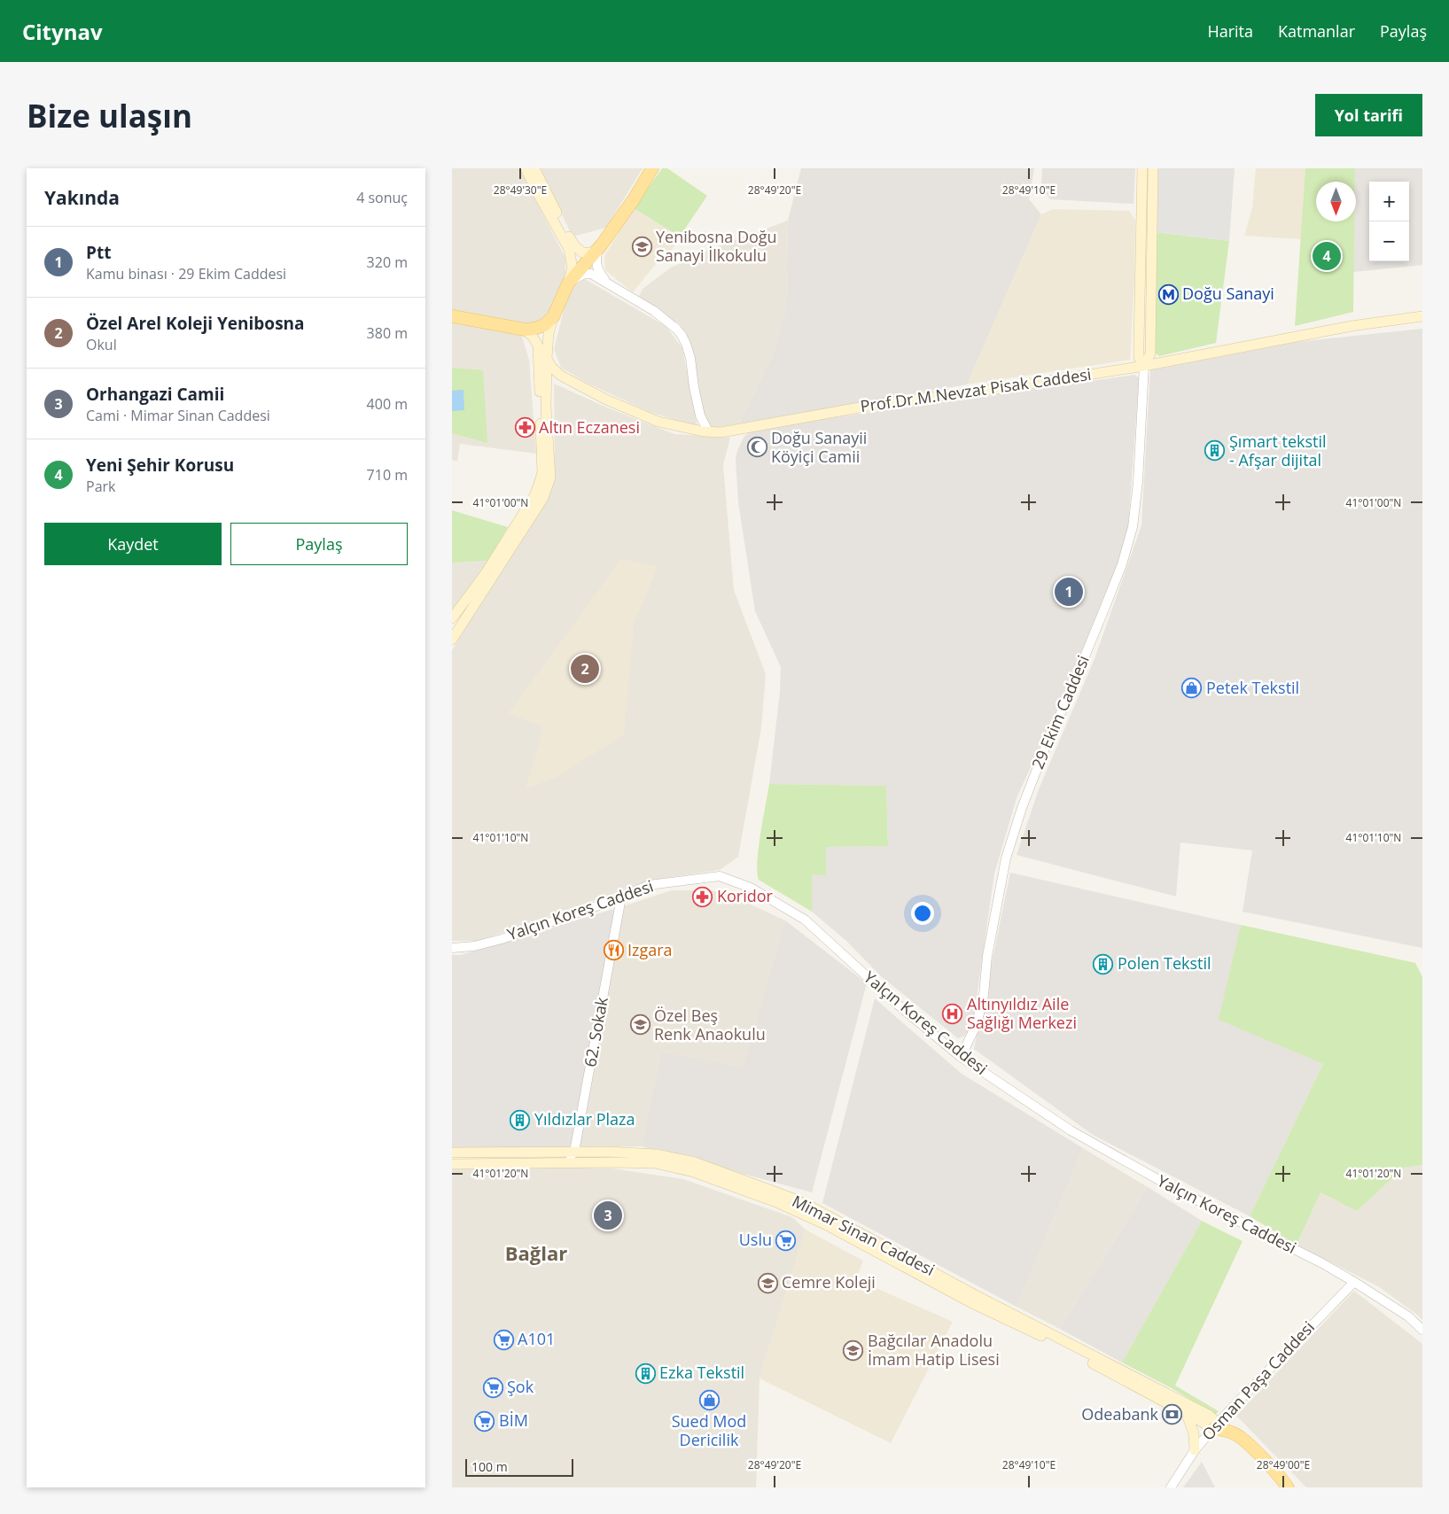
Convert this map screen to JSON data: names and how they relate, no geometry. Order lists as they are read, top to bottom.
{
  "streets": {
    "main road": ["Prof.Dr.M.Nevzat Pisak Caddesi", "Mimar Sinan Caddesi"],
    "street": [
      "29 Ekim Caddesi",
      "Yalçın Koreş Caddesi",
      "62. Sokak",
      "Osman Paşa Caddesi"
    ]
  },
  "crossings": [
    ["Prof.Dr.M.Nevzat Pisak Caddesi", "29 Ekim Caddesi"],
    ["29 Ekim Caddesi", "Yalçın Koreş Caddesi"],
    ["Yalçın Koreş Caddesi", "62. Sokak"],
    ["Yalçın Koreş Caddesi", "Osman Paşa Caddesi"],
    ["62. Sokak", "Mimar Sinan Caddesi"],
    ["Mimar Sinan Caddesi", "Osman Paşa Caddesi"]
  ],
  "districts": ["Bağlar"],
  "places": {
    "school or university": [
      "Yenibosna Doğu Sanayi İlkokulu",
      "Özel Beş Renk Anaokulu",
      "Cemre Koleji",
      "Bağcılar Anadolu İmam Hatip Lisesi"
    ],
    "metro station": ["Doğu Sanayi"],
    "pharmacy": ["Altın Eczanesi", "Koridor"],
    "mosque": ["Doğu Sanayii Köyiçi Camii"],
    "building": [
      "Şımart tekstil - Afşar dijital",
      "Polen Tekstil",
      "Yıldızlar Plaza",
      "Ezka Tekstil"
    ],
    "shop": ["Petek Tekstil", "Sued Mod Dericilik"],
    "restaurant": ["Izgara"],
    "hospital": ["Altınyıldız Aile Sağlığı Merkezi"],
    "supermarket": [
      "Uslu",
      "A101",
      "Şok",
      "BİM"
    ],
    "bank": ["Odeabank"]
  },
  "scale_bar": "100 m",
  "north": "bottom",
  "page": {
    "header": "Citynav",
    "nav": ["Harita", "Katmanlar", "Paylaş"],
    "buttons": [
      "Yol tarifi",
      ["Kaydet", "Paylaş"]
    ],
    "title": "Bize ulaşın",
    "heading": ["Yakında", "4 sonuç"],
    "map_buttons": ["+", "−"],
    "list": [
      {
        "mark": "1",
        "name": "Ptt",
        "note": "Kamu binası · 29 Ekim Caddesi",
        "value": "320 m"
      },
      {
        "mark": "2",
        "name": "Özel Arel Koleji Yenibosna",
        "note": "Okul",
        "value": "380 m"
      },
      {
        "mark": "3",
        "name": "Orhangazi Camii",
        "note": "Cami · Mimar Sinan Caddesi",
        "value": "400 m"
      },
      {
        "mark": "4",
        "name": "Yeni Şehir Korusu",
        "note": "Park",
        "value": "710 m"
      }
    ],
    "pins": [
      "4",
      "1",
      "2",
      "3"
    ],
    "scale": "100 m"
  },
  "coordinates": [
    "28°49'30\"E",
    "28°49'20\"E",
    "28°49'10\"E",
    "41°01'00\"N",
    "41°01'10\"N",
    "41°01'20\"N",
    "28°49'00\"E"
  ]
}
